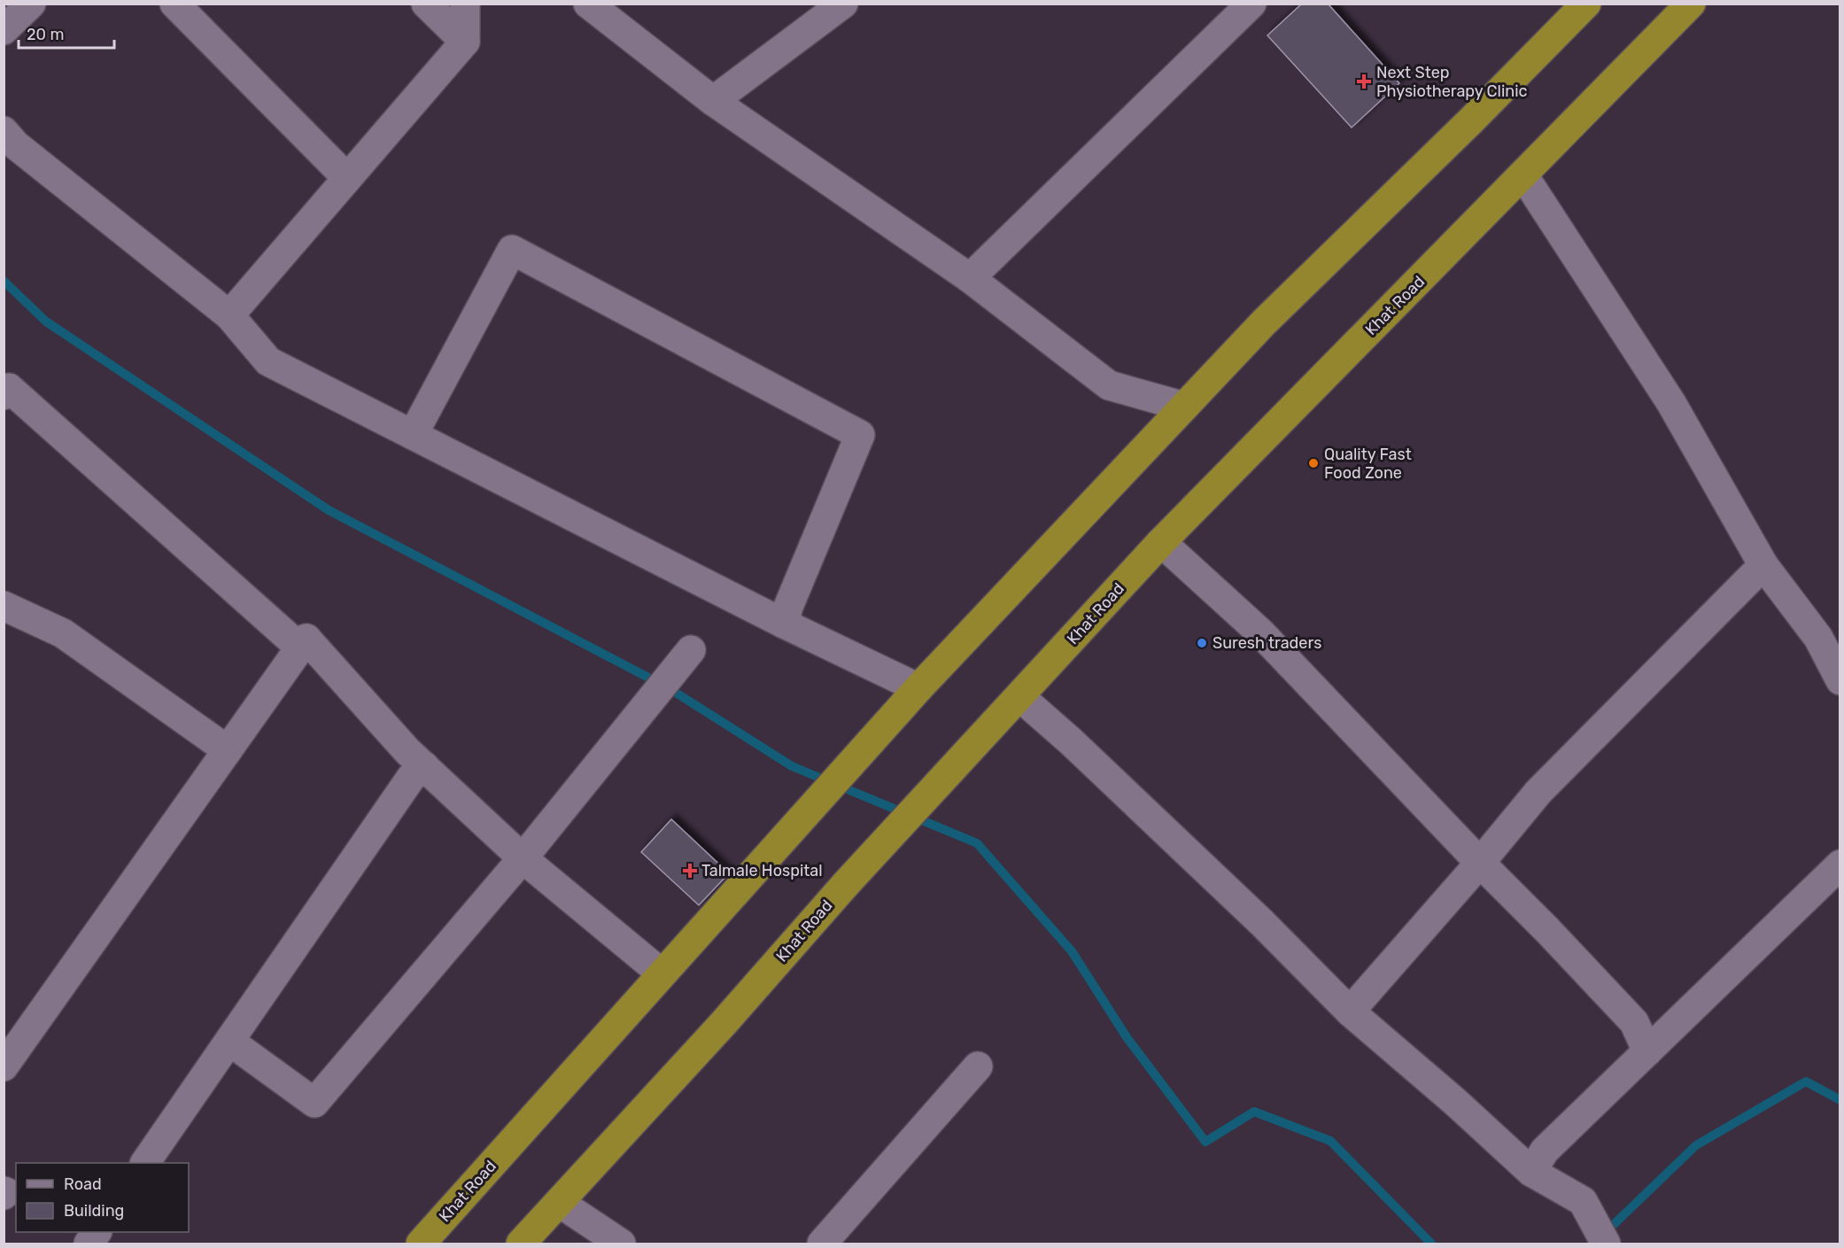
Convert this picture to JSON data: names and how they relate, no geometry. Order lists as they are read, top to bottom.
{
  "streets": {
    "highway": ["Khat Road"]
  },
  "places": {
    "health": ["Next Step Physiotherapy Clinic", "Talmale Hospital"],
    "other": ["Quality Fast Food Zone", "Suresh traders"]
  },
  "legend": ["Road", "Building"],
  "scale_bar": "20 m"
}
